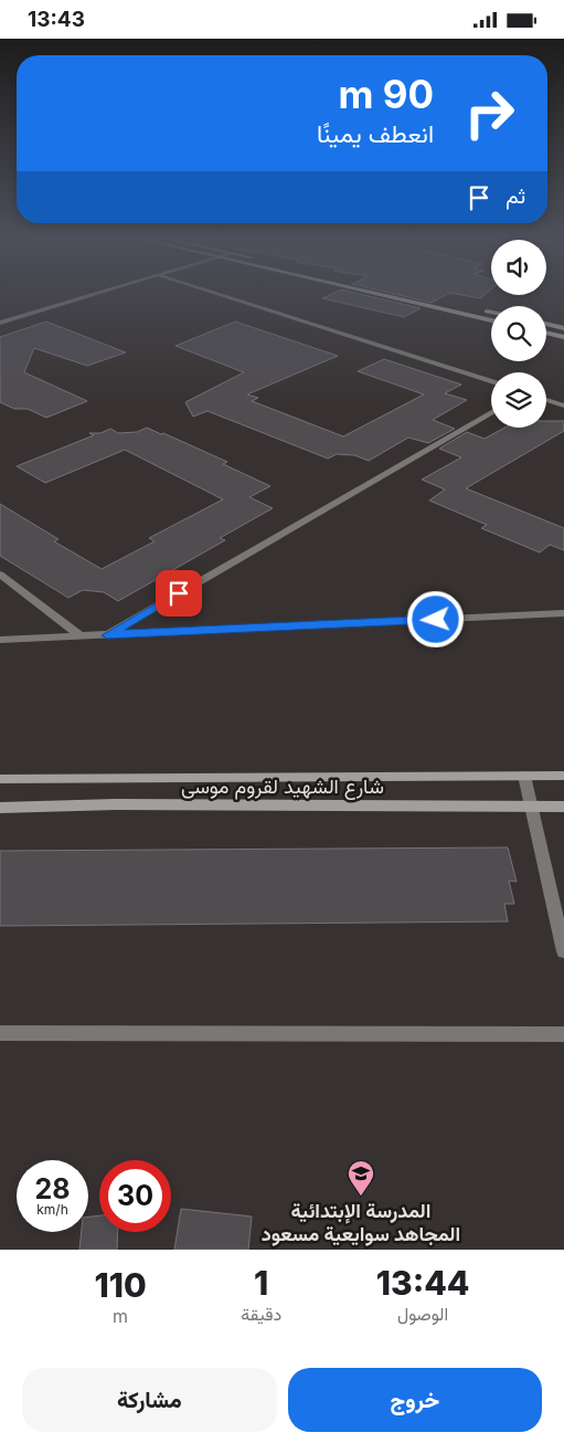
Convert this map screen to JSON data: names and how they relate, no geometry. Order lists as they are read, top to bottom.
{
  "streets": {
    "street": ["شارع الشهيد لقروم موسى"]
  },
  "places": {
    "school or university": ["المدرسة الإبتدائية المجاهد سوايعية مسعود"]
  },
  "page": {
    "status": "13:43",
    "turn": ["90 m", "انعطف يمينًا"],
    "then": "ثم",
    "speed": "28 km/h",
    "limit": "30",
    "eta": [
      "13:44",
      "الوصول",
      "1",
      "دقيقة",
      "110",
      "m"
    ],
    "buttons": ["خروج", "مشاركة"]
  }
}
